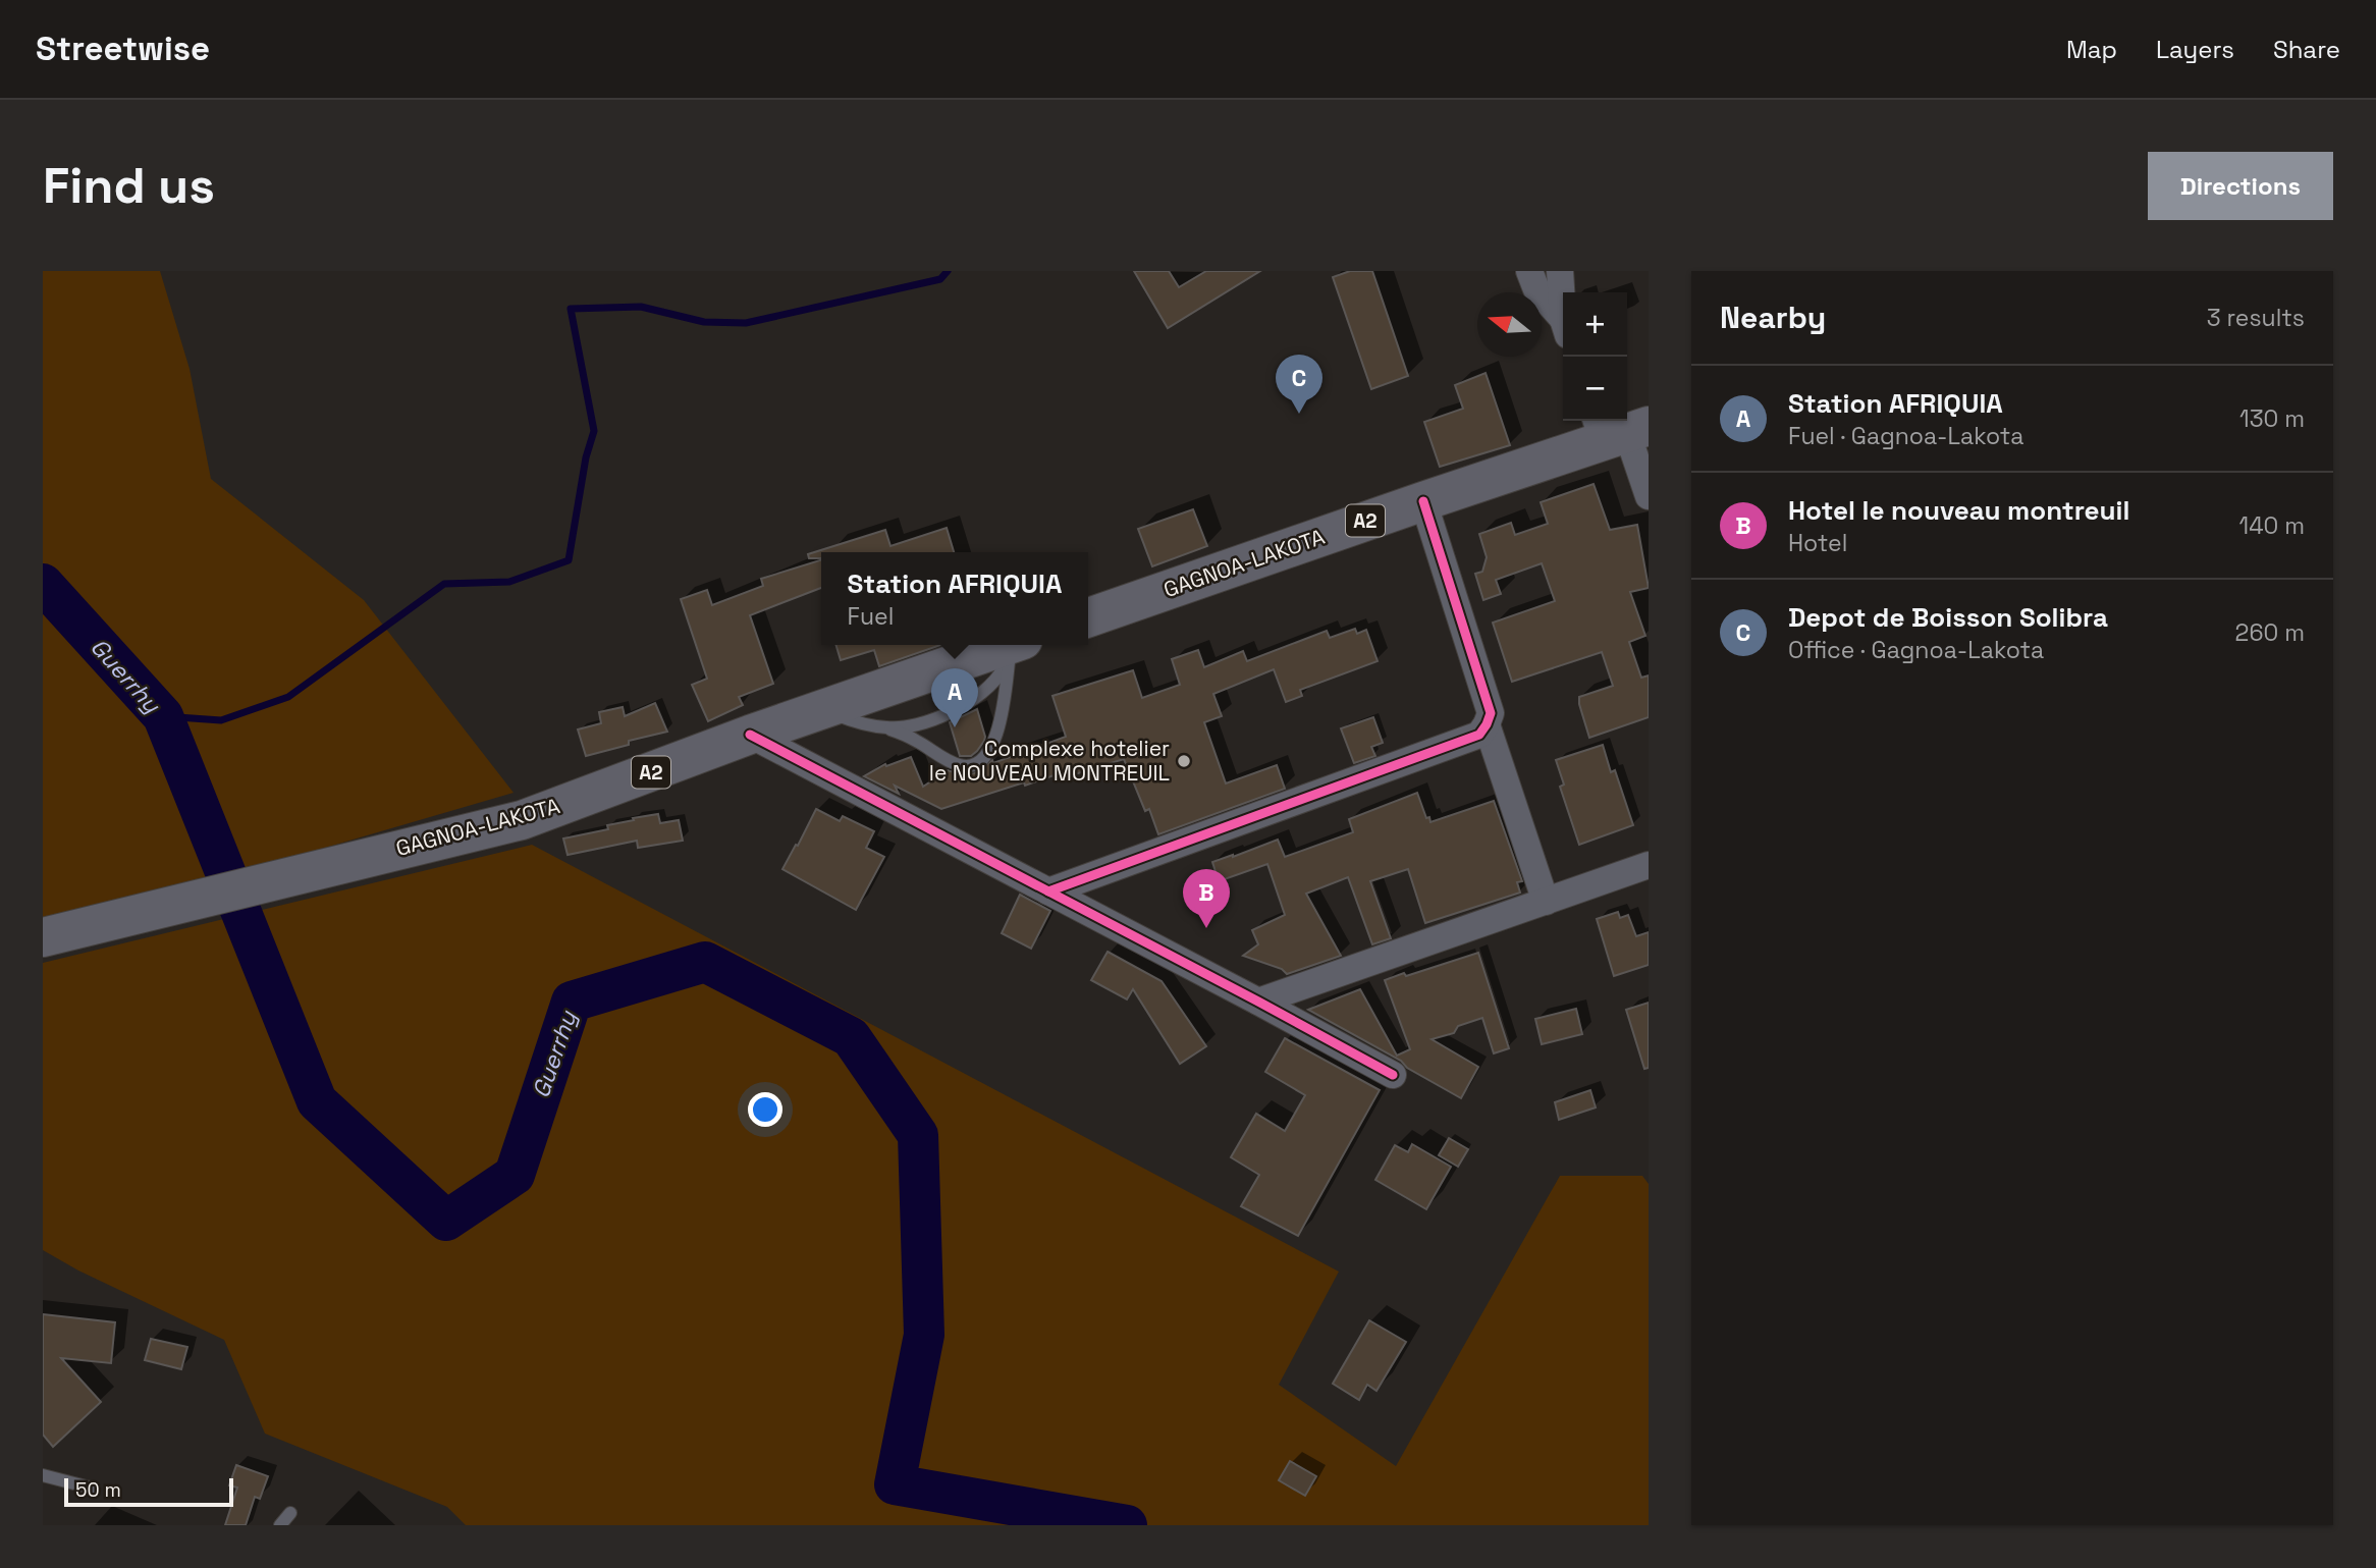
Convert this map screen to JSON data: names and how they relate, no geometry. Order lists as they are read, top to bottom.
{
  "streets": {
    "main road": ["A2", "GAGNOA-LAKOTA"]
  },
  "water": ["Guerrhy"],
  "places": ["Complexe hotelier le NOUVEAU MONTREUIL"],
  "scale_bar": "50 m",
  "north": "left",
  "page": {
    "header": "Streetwise",
    "nav": ["Map", "Layers", "Share"],
    "buttons": "Directions",
    "title": "Find us",
    "heading": ["Nearby", "3 results"],
    "map_buttons": ["+", "−"],
    "pins": ["C", "A", "B"],
    "list": [
      {
        "mark": "A",
        "name": "Station AFRIQUIA",
        "note": "Fuel · Gagnoa-Lakota",
        "value": "130 m"
      },
      {
        "mark": "B",
        "name": "Hotel le nouveau montreuil",
        "note": "Hotel",
        "value": "140 m"
      },
      {
        "mark": "C",
        "name": "Depot de Boisson Solibra",
        "note": "Office · Gagnoa-Lakota",
        "value": "260 m"
      }
    ],
    "popup": ["Station AFRIQUIA", "Fuel"],
    "scale": "50 m"
  }
}
